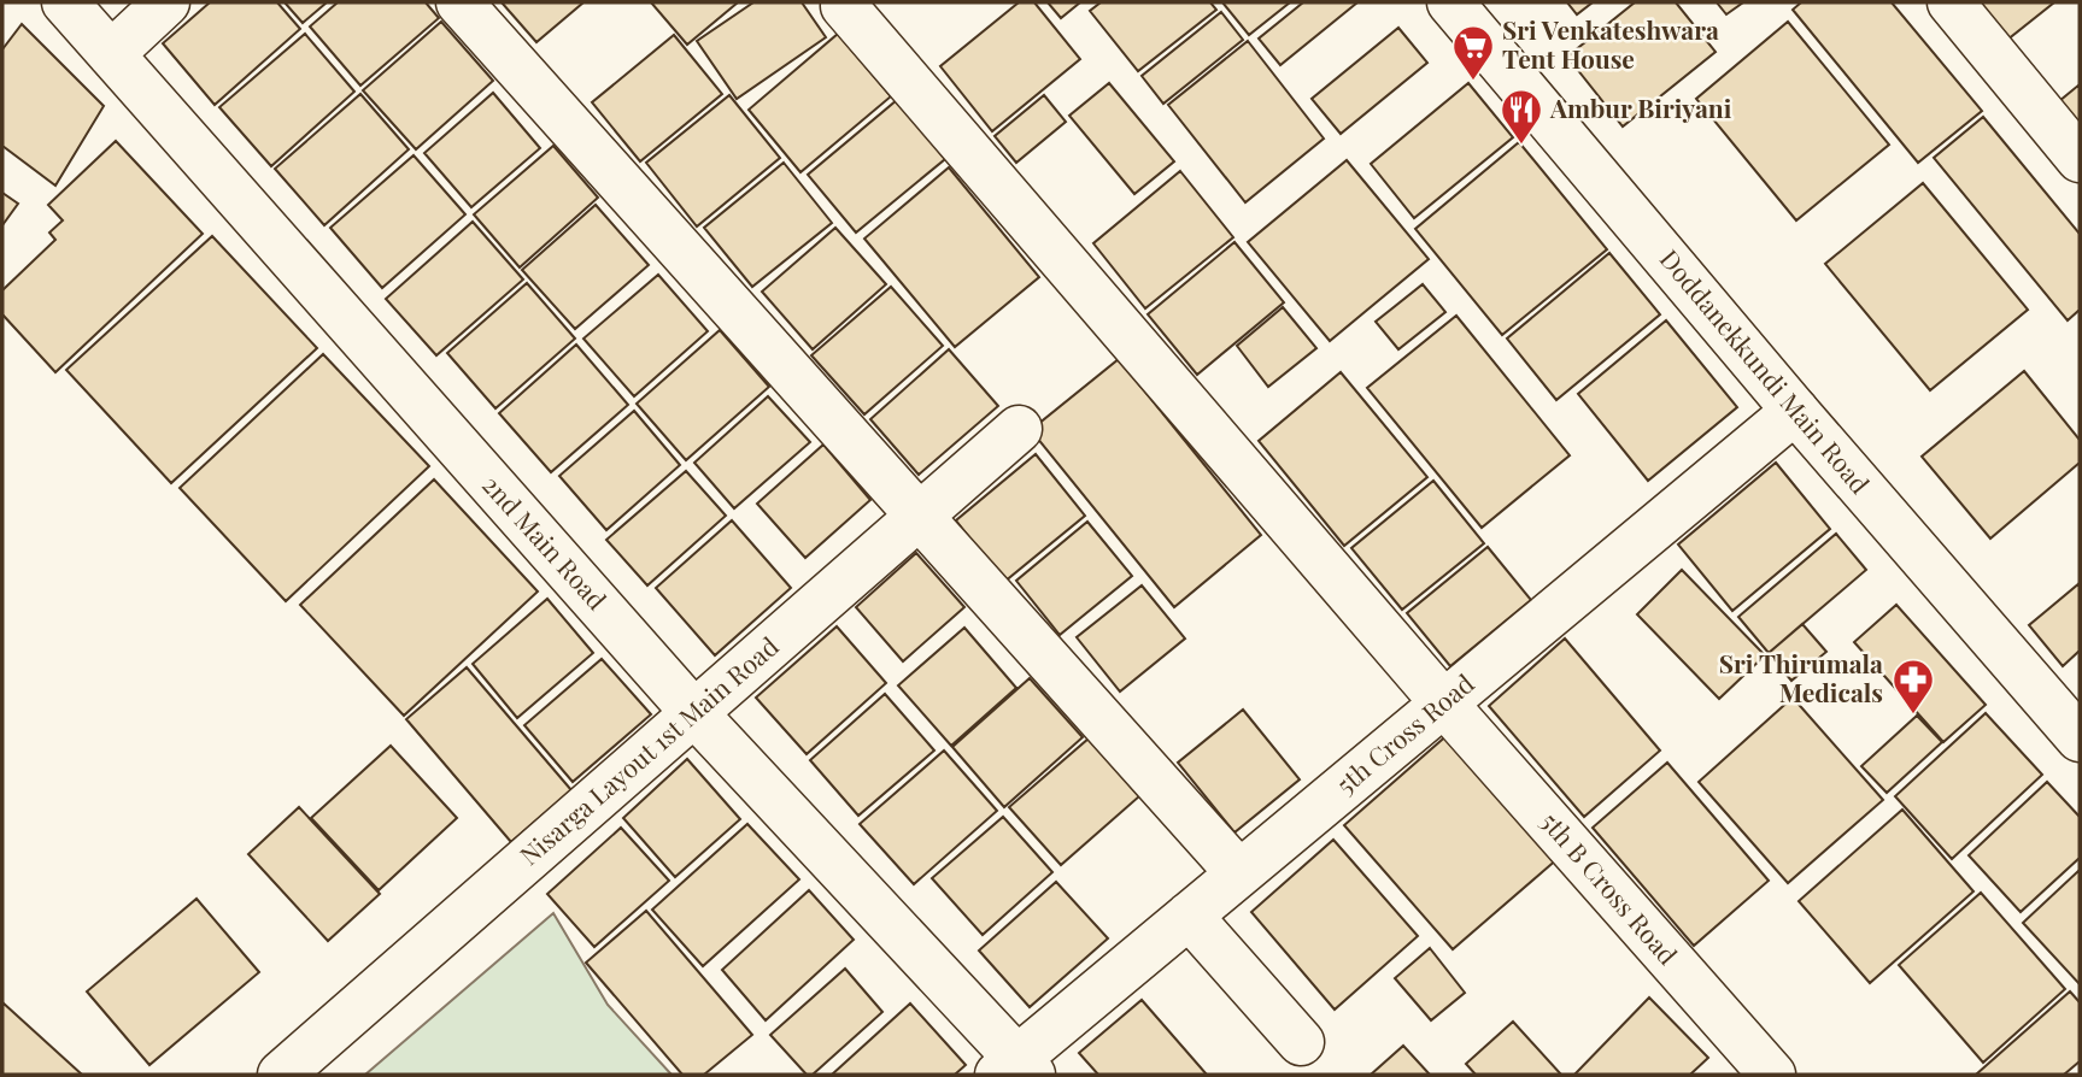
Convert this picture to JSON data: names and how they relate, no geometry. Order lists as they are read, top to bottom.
{
  "streets": {
    "street": [
      "Doddanekkundi Main Road",
      "2nd Main Road",
      "5th Cross Road",
      "Nisarga Layout 1st Main Road",
      "5th B Cross Road"
    ]
  },
  "crossings": [
    ["Doddanekkundi Main Road", "5th Cross Road"],
    ["2nd Main Road", "5th Cross Road"],
    ["2nd Main Road", "Nisarga Layout 1st Main Road"],
    ["5th Cross Road", "5th B Cross Road"]
  ],
  "places": {
    "supermarket": ["Sri Venkateshwara Tent House"],
    "restaurant": ["Ambur Biriyani"],
    "pharmacy": ["Sri Thirumala Medicals"]
  }
}
